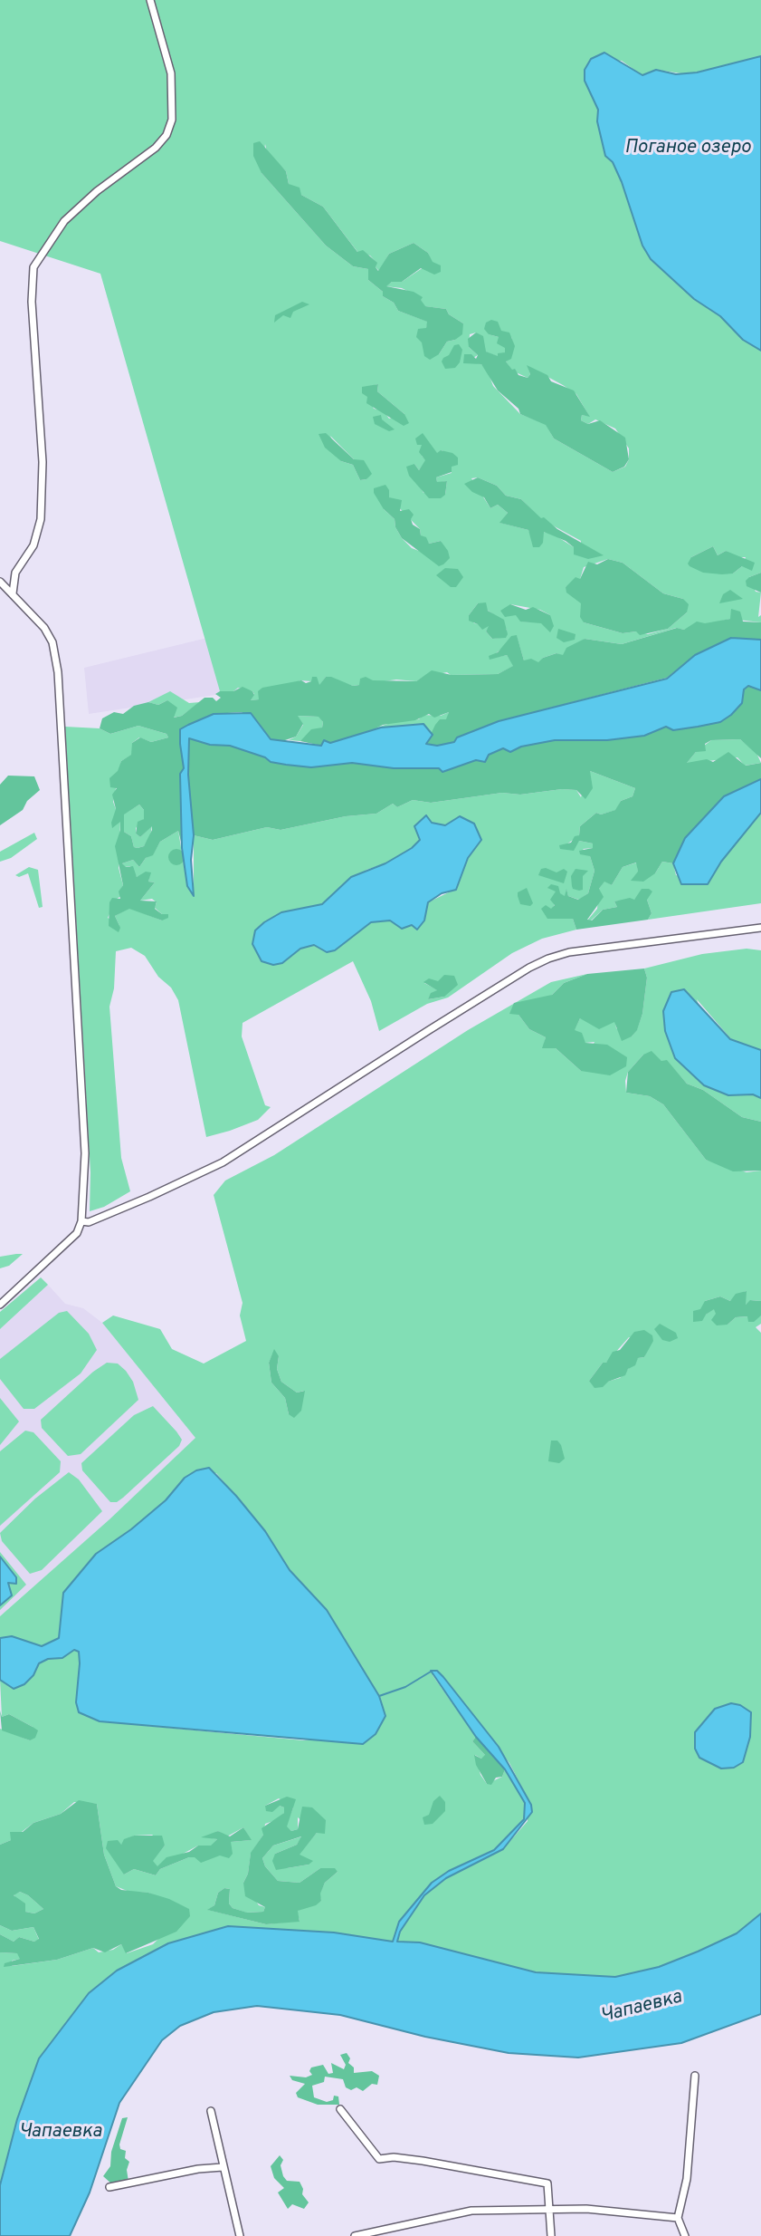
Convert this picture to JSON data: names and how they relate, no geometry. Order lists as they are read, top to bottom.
{
  "water": ["Поганое озеро", "Чапаевка"]
}
